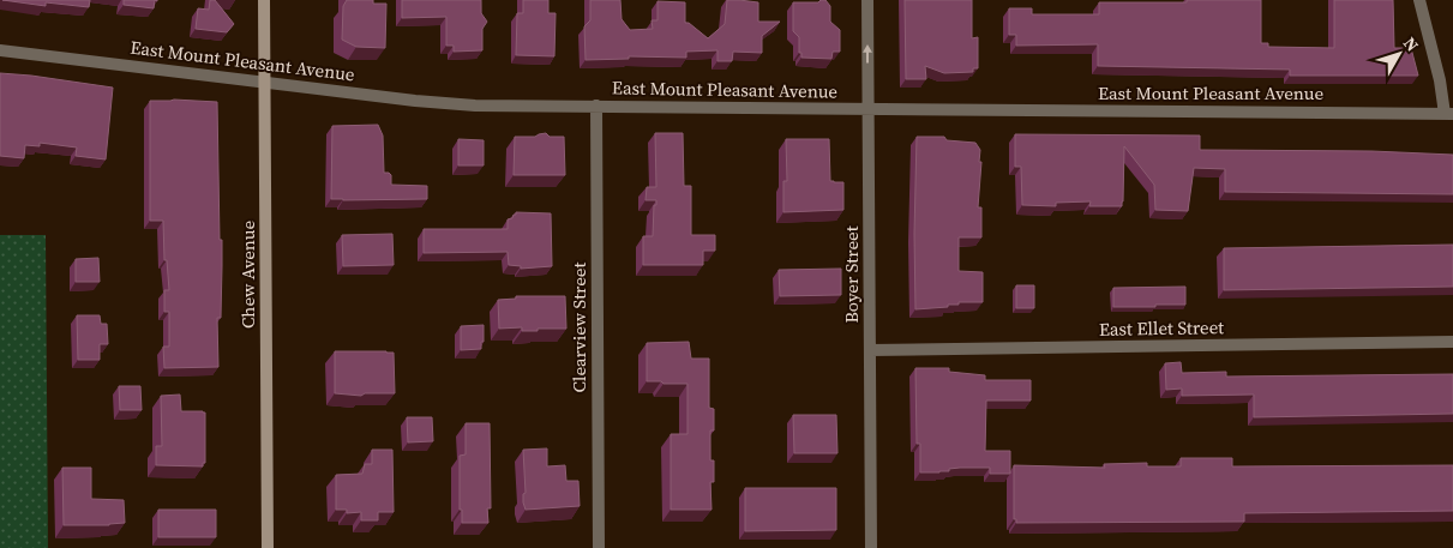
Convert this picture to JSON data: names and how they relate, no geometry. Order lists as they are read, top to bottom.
{
  "streets": {
    "street": [
      "East Mount Pleasant Avenue",
      "Chew Avenue",
      "Boyer Street",
      "Clearview Street",
      "East Ellet Street"
    ]
  },
  "crossings": [
    ["East Mount Pleasant Avenue", "Chew Avenue"],
    ["East Mount Pleasant Avenue", "Boyer Street"],
    ["East Mount Pleasant Avenue", "Clearview Street"],
    ["Boyer Street", "East Ellet Street"]
  ],
  "north": "top right"
}
